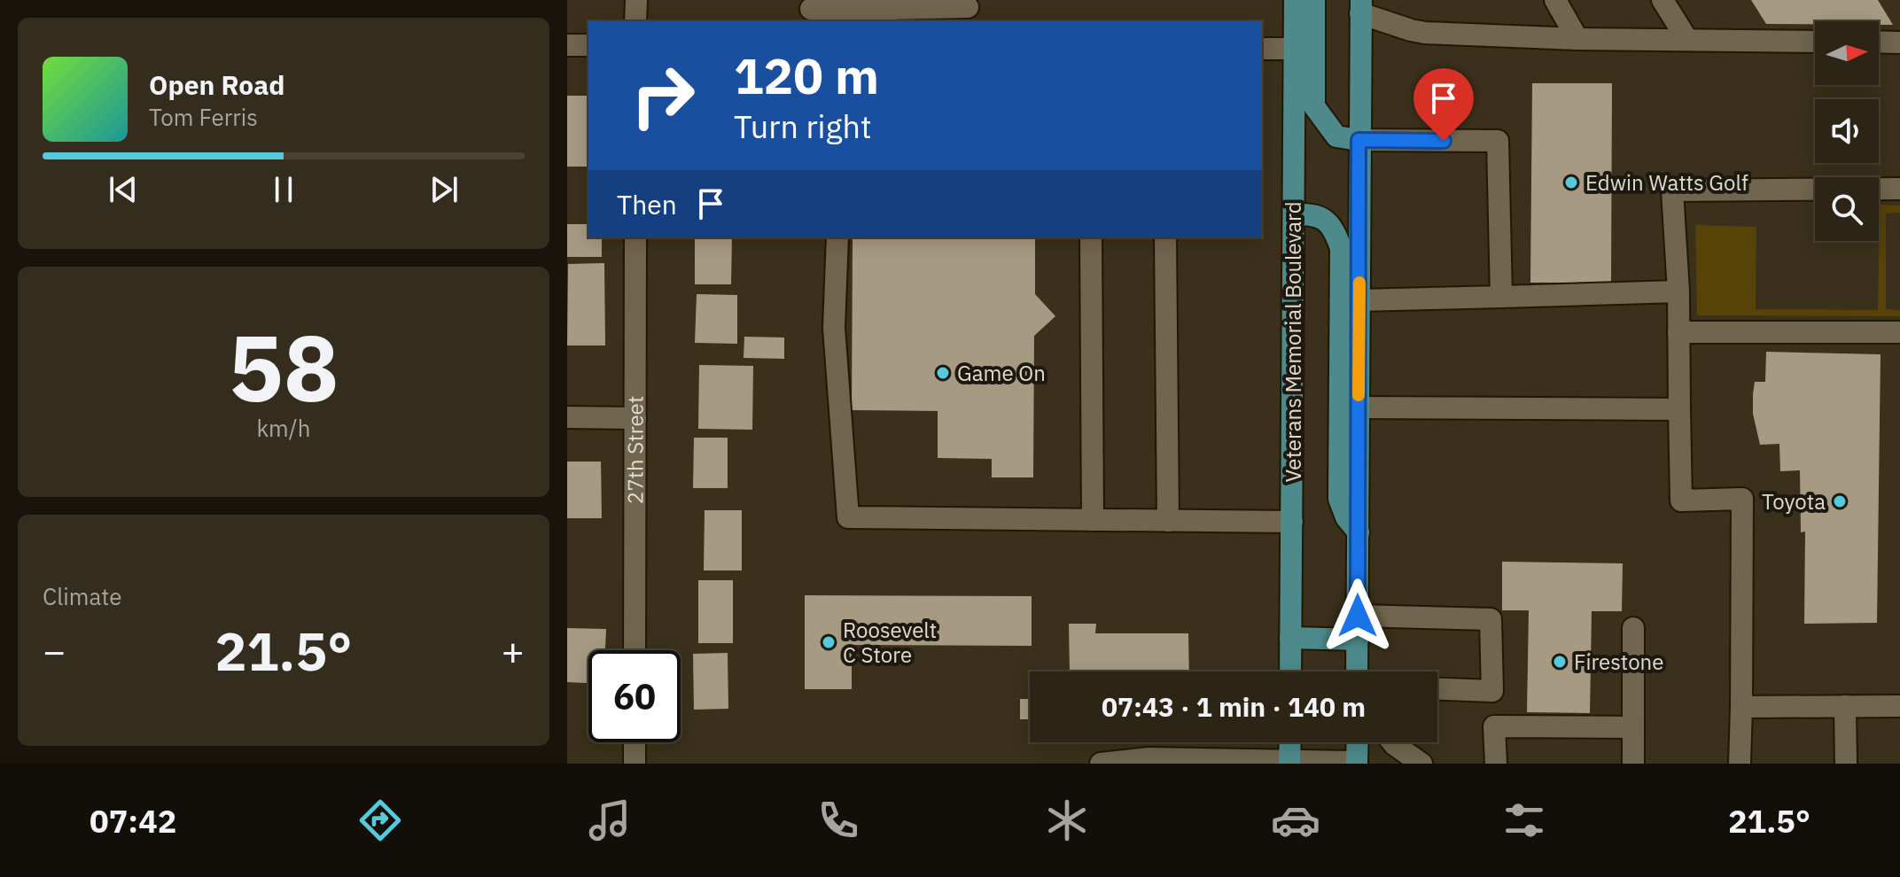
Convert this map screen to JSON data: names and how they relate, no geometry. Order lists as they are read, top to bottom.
{
  "streets": {
    "main road": ["Veterans Memorial Boulevard"],
    "street": ["27th Street"]
  },
  "places": [
    "Edwin Watts Golf",
    "Game On",
    "Toyota",
    "Roosevelt C Store",
    "Firestone"
  ],
  "north": "right",
  "page": {
    "turn": ["120 m", "Turn right"],
    "song": ["Open Road", "Tom Ferris"],
    "then": "Then",
    "tile": [
      ["58", "km/h"],
      "Climate"
    ],
    "heat": ["−", "21.5°", "+"],
    "limit": "60",
    "trip": "07:43 · 1 min · 140 m",
    "tabs": ["07:42", "21.5°"]
  }
}
